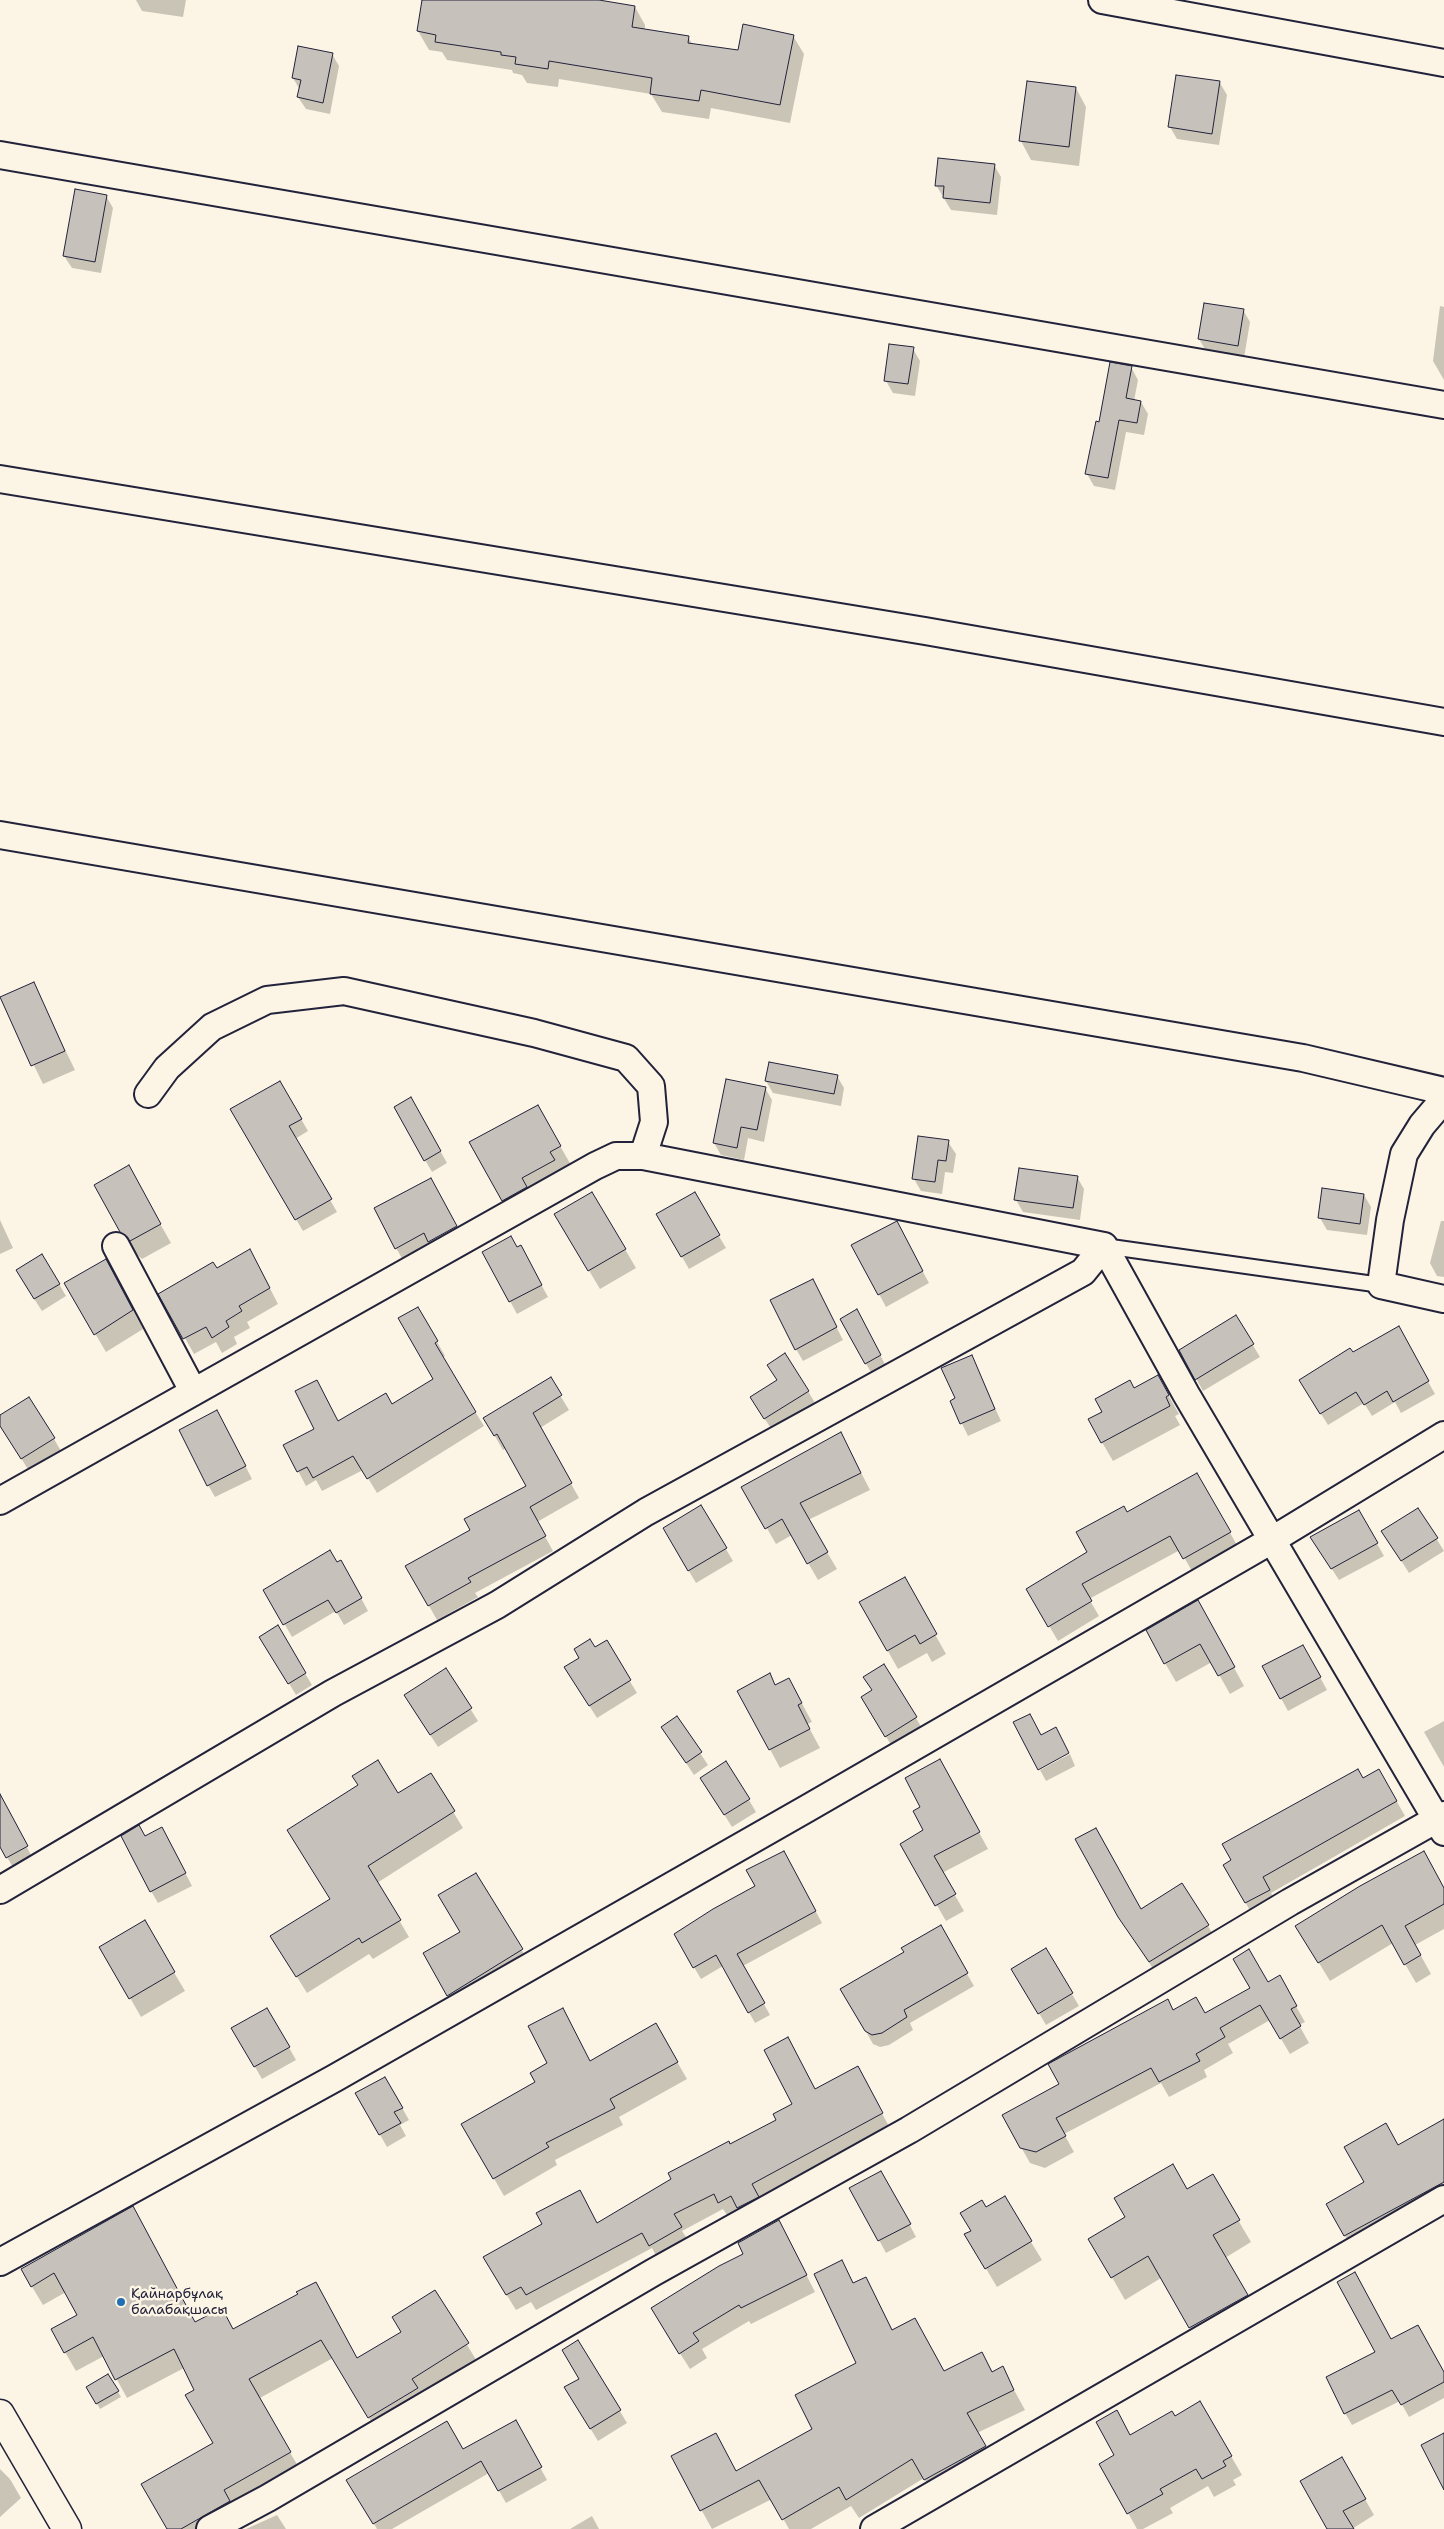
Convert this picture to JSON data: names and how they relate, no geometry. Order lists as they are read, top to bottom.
{
  "places": ["Қайнарбұлақ балабақшасы"]
}
